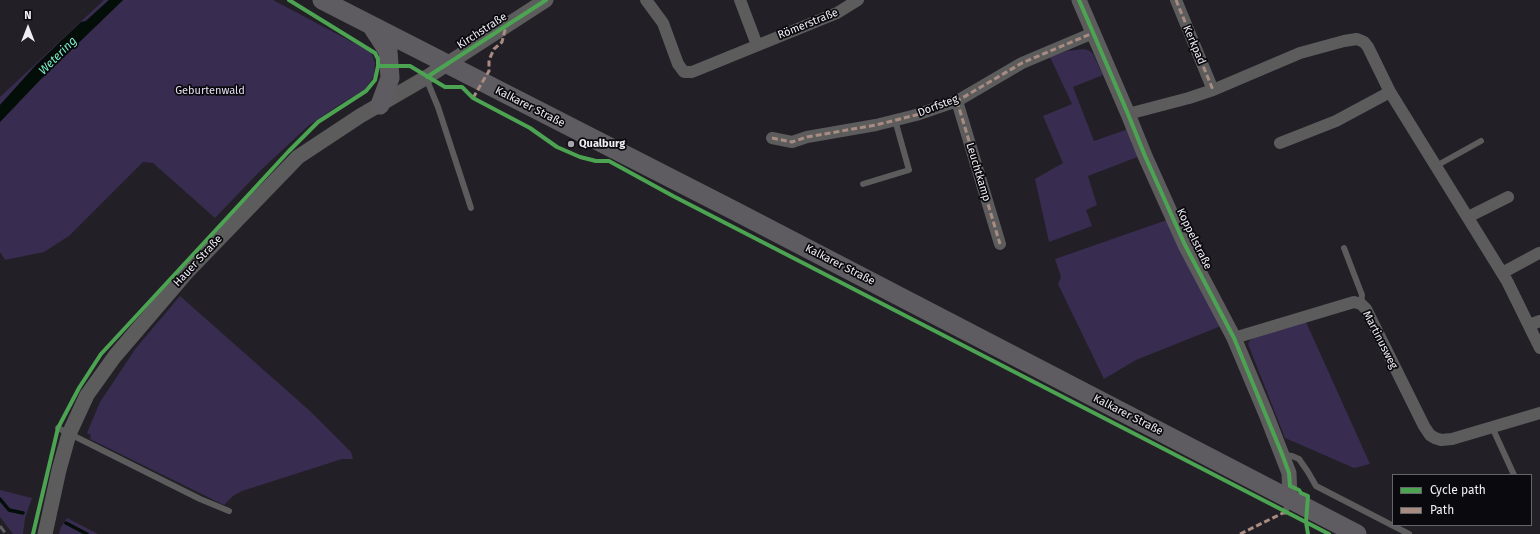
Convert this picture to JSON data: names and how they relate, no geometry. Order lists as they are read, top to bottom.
{
  "streets": {
    "main road": ["Kalkarer Straße"],
    "street": [
      "Römerstraße",
      "Kirchstraße",
      "Kerkpad",
      "Dorfsteg",
      "Leuchtkamp",
      "Koppelstraße",
      "Hauer Straße",
      "Martinusweg"
    ]
  },
  "crossings": [
    ["Kirchstraße", "Kalkarer Straße"],
    ["Kirchstraße", "Hauer Straße"],
    ["Dorfsteg", "Leuchtkamp"],
    ["Dorfsteg", "Koppelstraße"],
    ["Kalkarer Straße", "Koppelstraße"],
    ["Kalkarer Straße", "Hauer Straße"],
    ["Koppelstraße", "Martinusweg"]
  ],
  "water": ["Wetering"],
  "parks": ["Geburtenwald"],
  "places": ["Qualburg"],
  "legend": ["Cycle path", "Path"],
  "north": "top"
}
